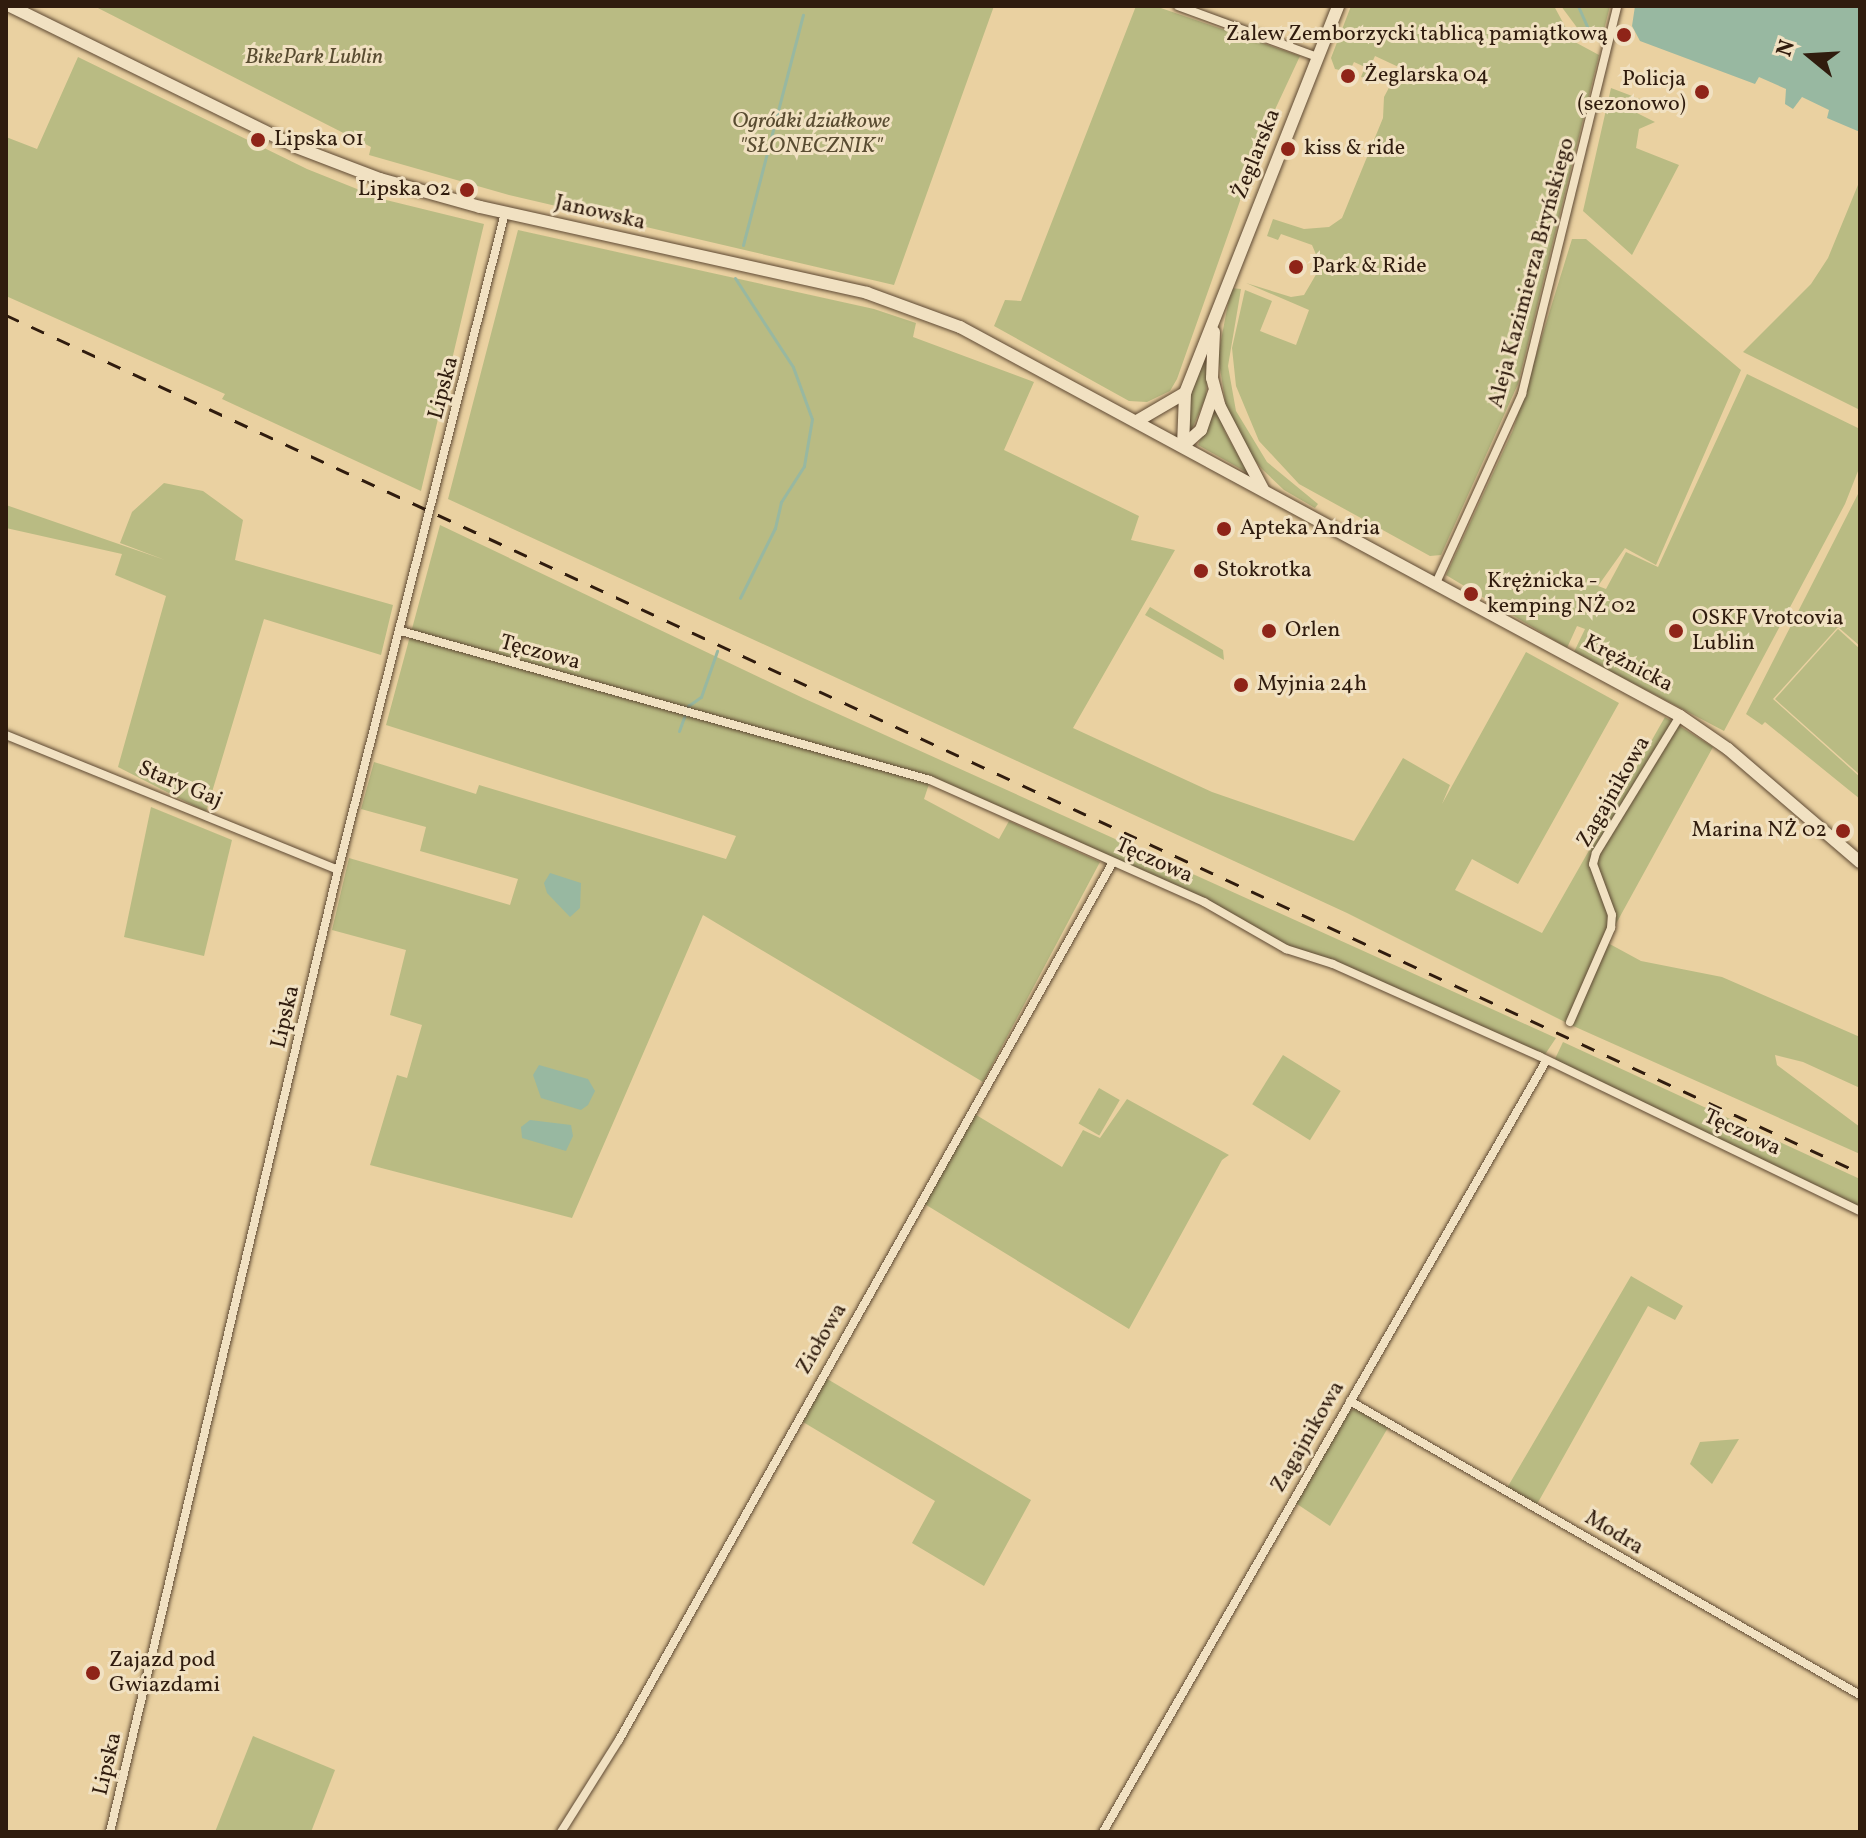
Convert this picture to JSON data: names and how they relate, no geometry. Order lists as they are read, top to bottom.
{
  "streets": {
    "street": [
      "Żeglarska",
      "Janowska",
      "Aleja Kazimierza Bryńskiego",
      "Lipska",
      "Tęczowa",
      "Krężnicka",
      "Stary Gaj",
      "Zagajnikowa",
      "Ziołowa",
      "Modra"
    ]
  },
  "crossings": [
    ["Żeglarska", "Janowska"],
    ["Żeglarska", "Krężnicka"],
    ["Janowska", "Lipska"],
    ["Janowska", "Krężnicka"],
    ["Aleja Kazimierza Bryńskiego", "Krężnicka"],
    ["Lipska", "Tęczowa"],
    ["Lipska", "Stary Gaj"],
    ["Tęczowa", "Zagajnikowa"],
    ["Tęczowa", "Ziołowa"],
    ["Krężnicka", "Zagajnikowa"],
    ["Zagajnikowa", "Modra"]
  ],
  "parks": ["BikePark Lublin", "Ogródki działkowe \"SŁONECZNIK\""],
  "places": [
    "Zalew Zemborzycki tablicą pamiątkową",
    "Żeglarska 04",
    "Policja (sezonowo)",
    "Lipska 01",
    "kiss & ride",
    "Lipska 02",
    "Park & Ride",
    "Apteka Andria",
    "Stokrotka",
    "Krężnicka - kemping NŻ 02",
    "Orlen",
    "OSKF Vrotcovia Lublin",
    "Myjnia 24h",
    "Marina NŻ 02",
    "Zajazd pod Gwiazdami"
  ],
  "north": "left"
}
